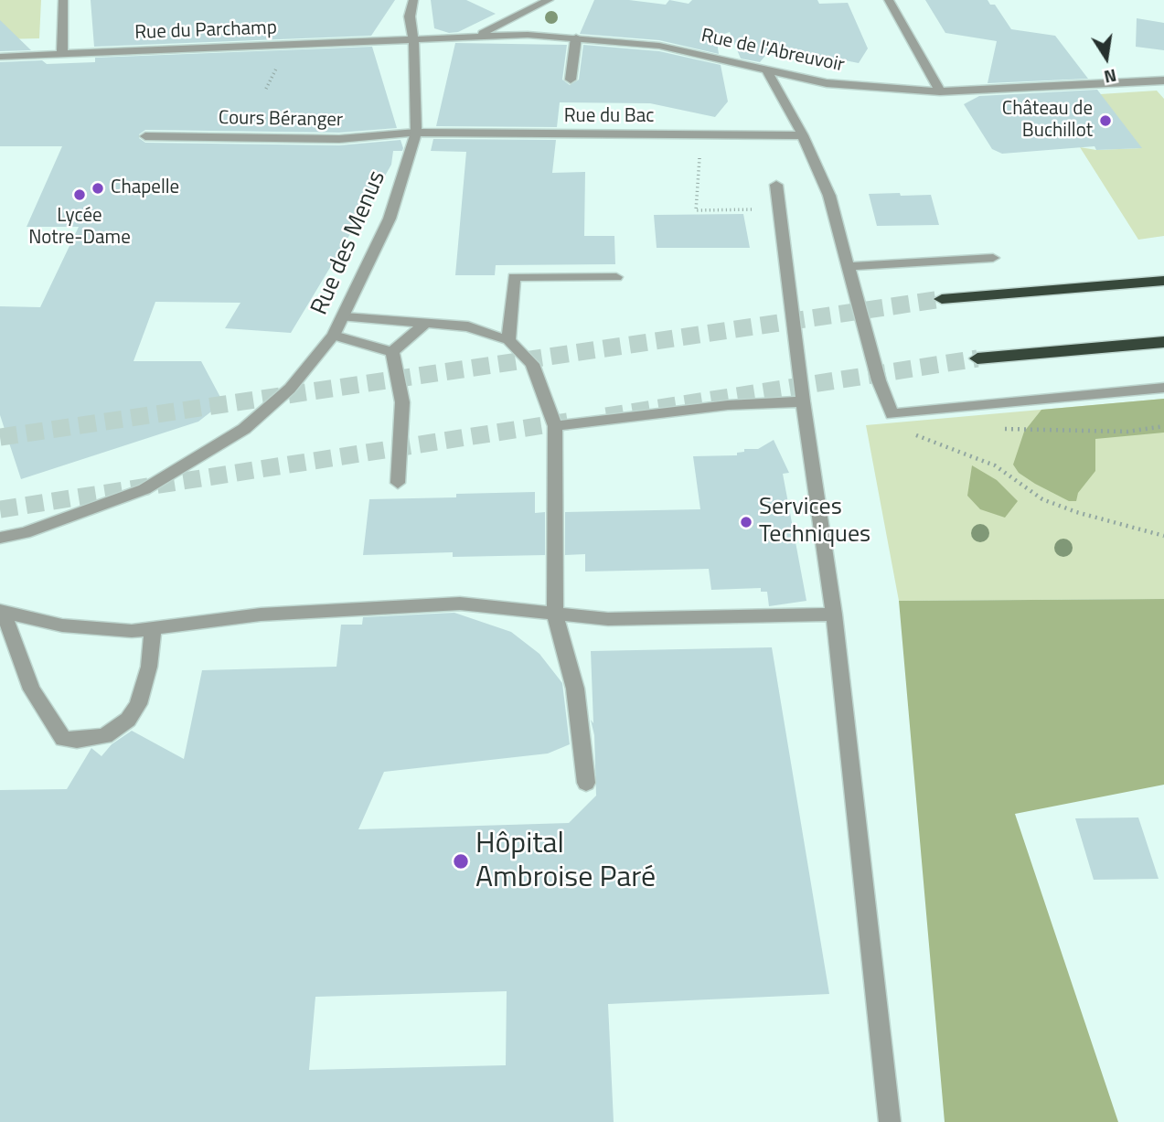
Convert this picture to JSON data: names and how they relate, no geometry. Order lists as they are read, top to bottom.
{
  "streets": {
    "street": [
      "Rue du Parchamp",
      "Rue de l'Abreuvoir",
      "Rue du Bac",
      "Cours Béranger",
      "Rue des Menus"
    ]
  },
  "crossings": [
    ["Rue du Parchamp", "Rue de l'Abreuvoir"],
    ["Rue du Parchamp", "Rue des Menus"],
    ["Rue de l'Abreuvoir", "Rue des Menus"],
    ["Rue du Bac", "Cours Béranger"],
    ["Rue du Bac", "Rue des Menus"],
    ["Cours Béranger", "Rue des Menus"]
  ],
  "places": [
    "Château de Buchillot",
    "Chapelle",
    "Lycée Notre-Dame",
    "Services Techniques",
    "Hôpital Ambroise Paré"
  ],
  "north": "bottom"
}
